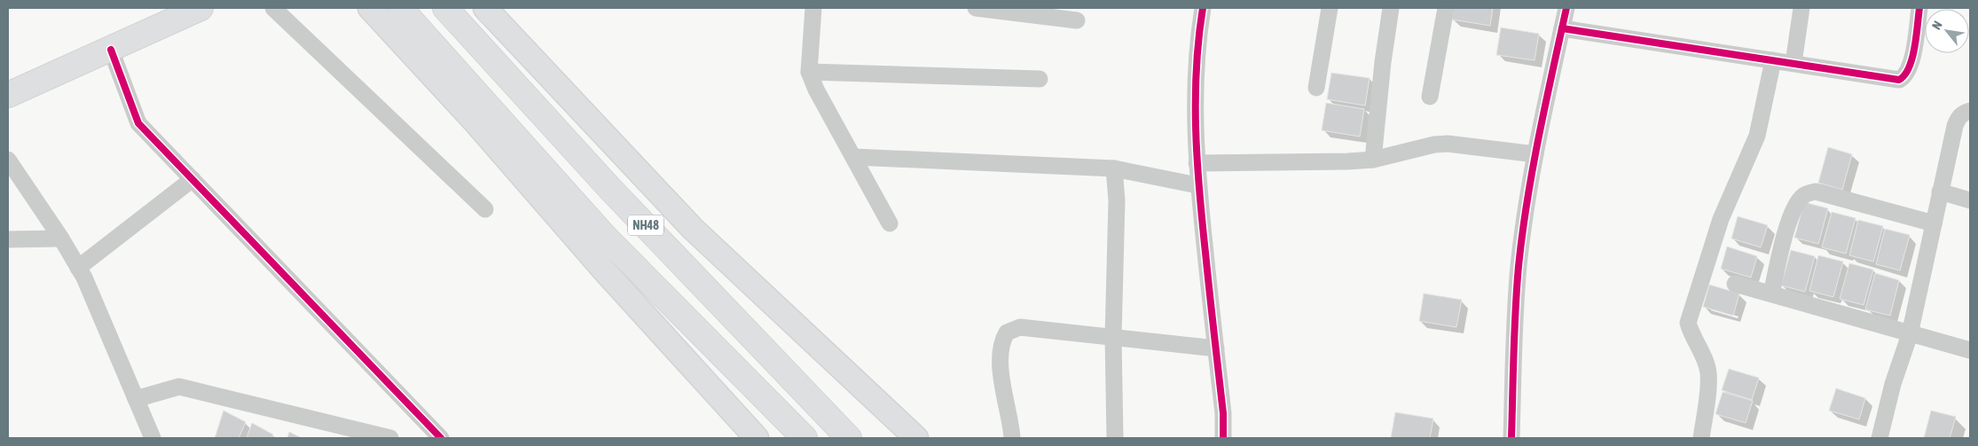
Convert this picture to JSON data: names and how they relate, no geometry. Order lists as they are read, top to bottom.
{
  "streets": {
    "main road": ["NH48"]
  },
  "north": "top left"
}
